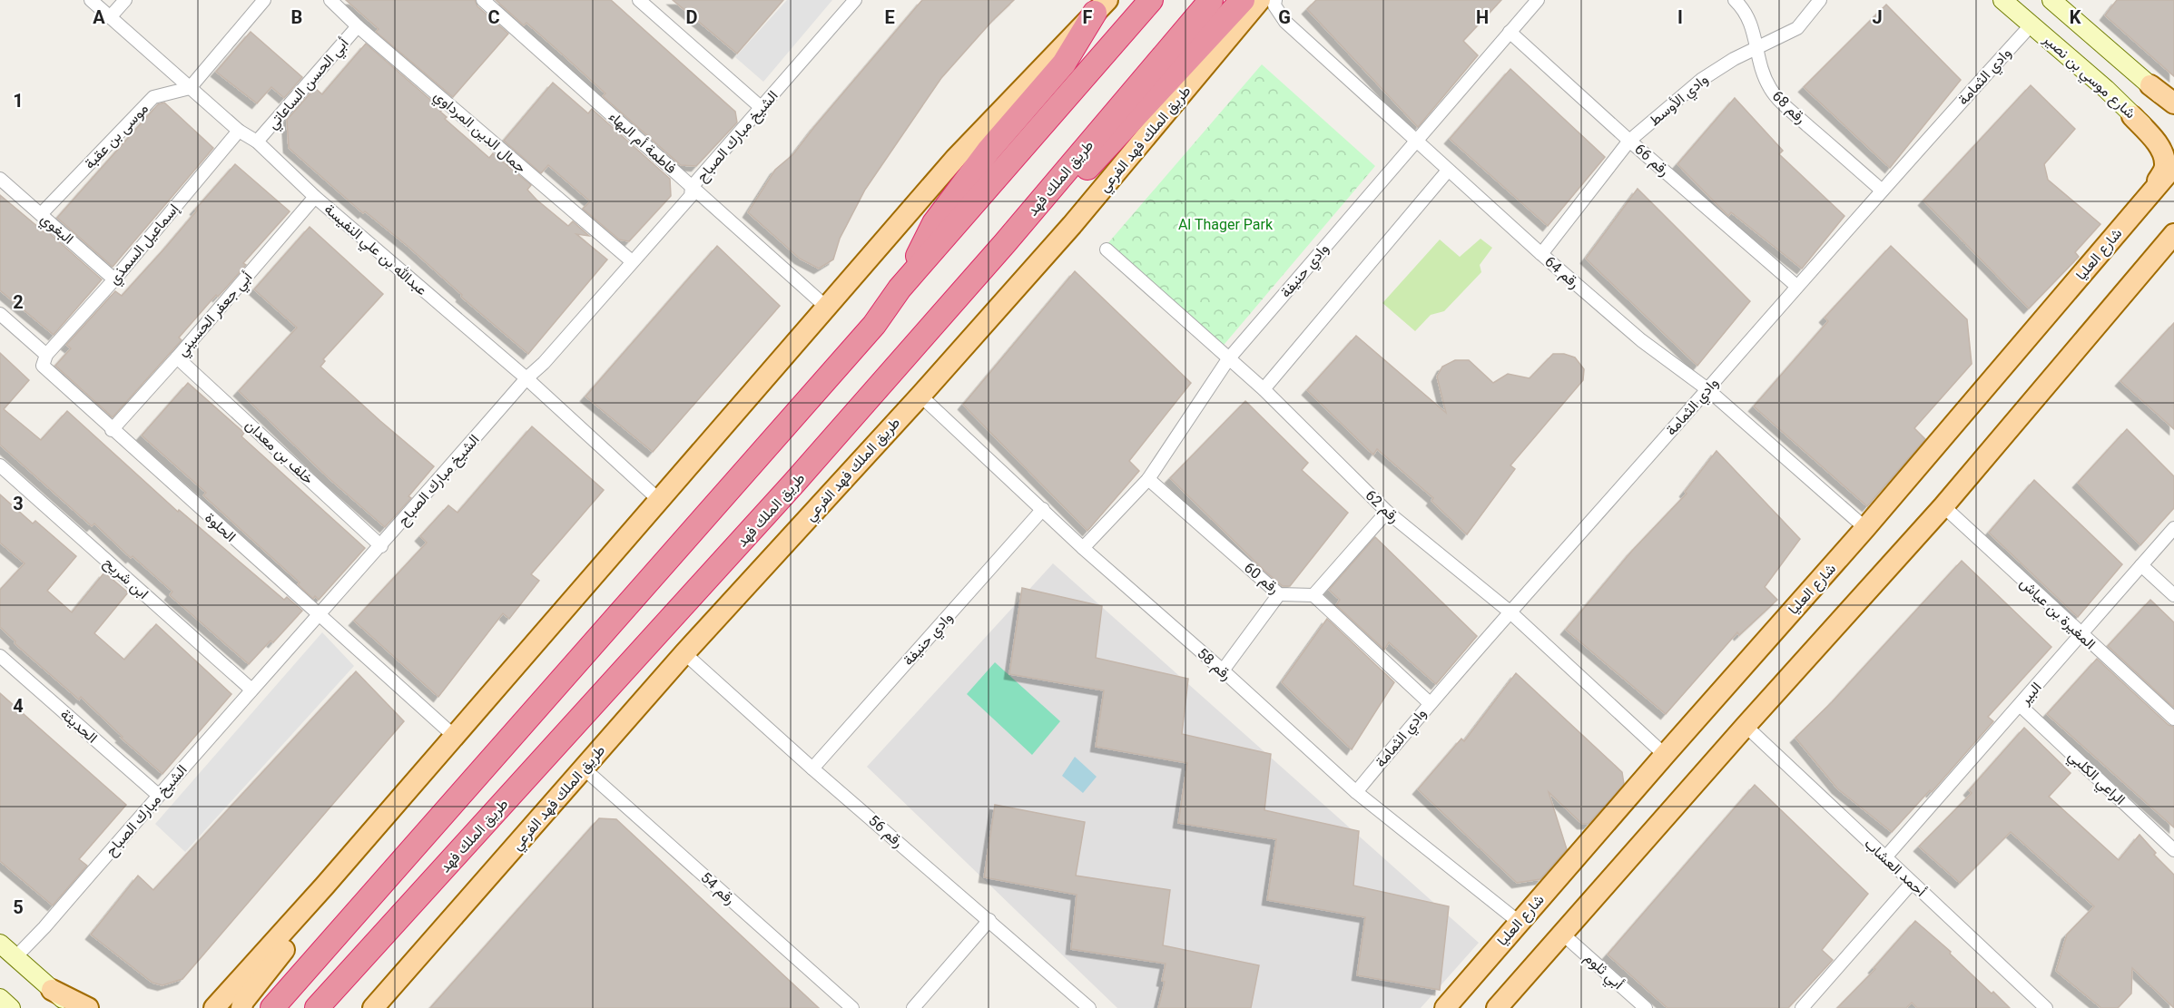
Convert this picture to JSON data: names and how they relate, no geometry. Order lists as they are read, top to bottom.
{
  "streets": {
    "highway": ["طريق الملك فهد"],
    "main road": ["طريق الملك فهد الفرعي", "شارع العليا"],
    "street": [
      "وادي الثمامة",
      "شارع موسي بن نصير",
      "أبي الحسن الساعاتي",
      "وادي الأوسط",
      "رقم 68",
      "جمال الدين المرداوي",
      "موسى بن عقبة",
      "الشيخ مبارك الصباح",
      "فاطمة أم البهاء",
      "رقم 66",
      "البغوي",
      "إسماعيل السمذي",
      "عبدالله بن علي النفيسة",
      "وادي حنيفة",
      "رقم 64",
      "أبي جعفر الحسيني",
      "خلف بن معدان",
      "رقم 62",
      "الحلوة",
      "ابن شريح",
      "رقم 60",
      "المغيرة بن عياش",
      "رقم 58",
      "البير",
      "الحديثة",
      "الراعي الكلبي",
      "رقم 56",
      "أحمد العشاب",
      "رقم 54",
      "أبي ثلوم"
    ]
  },
  "crossings": [
    ["وادي الثمامة", "شارع موسي بن نصير"],
    ["وادي الثمامة", "رقم 68"],
    ["وادي الثمامة", "رقم 66"],
    ["وادي الثمامة", "رقم 64"],
    ["وادي الثمامة", "رقم 62"],
    ["وادي الثمامة", "رقم 58"],
    ["أبي الحسن الساعاتي", "جمال الدين المرداوي"],
    ["أبي الحسن الساعاتي", "عبدالله بن علي النفيسة"],
    ["وادي الأوسط", "رقم 68"],
    ["وادي الأوسط", "رقم 66"],
    ["وادي الأوسط", "رقم 64"],
    ["جمال الدين المرداوي", "الشيخ مبارك الصباح"],
    ["موسى بن عقبة", "البغوي"],
    ["موسى بن عقبة", "عبدالله بن علي النفيسة"],
    ["الشيخ مبارك الصباح", "فاطمة أم البهاء"],
    ["الشيخ مبارك الصباح", "عبدالله بن علي النفيسة"],
    ["الشيخ مبارك الصباح", "خلف بن معدان"],
    ["الشيخ مبارك الصباح", "الحلوة"],
    ["الشيخ مبارك الصباح", "ابن شريح"],
    ["الشيخ مبارك الصباح", "الحديثة"],
    ["طريق الملك فهد الفرعي", "رقم 58"],
    ["طريق الملك فهد الفرعي", "رقم 56"],
    ["طريق الملك فهد الفرعي", "رقم 54"],
    ["رقم 66", "وادي حنيفة"],
    ["البغوي", "إسماعيل السمذي"],
    ["إسماعيل السمذي", "عبدالله بن علي النفيسة"],
    ["إسماعيل السمذي", "الحلوة"],
    ["عبدالله بن علي النفيسة", "أبي جعفر الحسيني"],
    ["شارع العليا", "رقم 64"],
    ["شارع العليا", "رقم 62"],
    ["شارع العليا", "رقم 58"],
    ["وادي حنيفة", "رقم 64"],
    ["وادي حنيفة", "رقم 62"],
    ["وادي حنيفة", "رقم 60"],
    ["وادي حنيفة", "رقم 58"],
    ["وادي حنيفة", "رقم 56"],
    ["أبي جعفر الحسيني", "خلف بن معدان"],
    ["أبي جعفر الحسيني", "الحلوة"],
    ["المغيرة بن عياش", "البير"],
    ["البير", "الراعي الكلبي"],
    ["البير", "أحمد العشاب"]
  ],
  "parks": ["Al Thager Park"],
  "grid": {
    "columns": [
      "A",
      "B",
      "C",
      "D",
      "E",
      "F",
      "G",
      "H",
      "I",
      "J",
      "K"
    ],
    "rows": [
      "1",
      "2",
      "3",
      "4",
      "5"
    ]
  }
}
